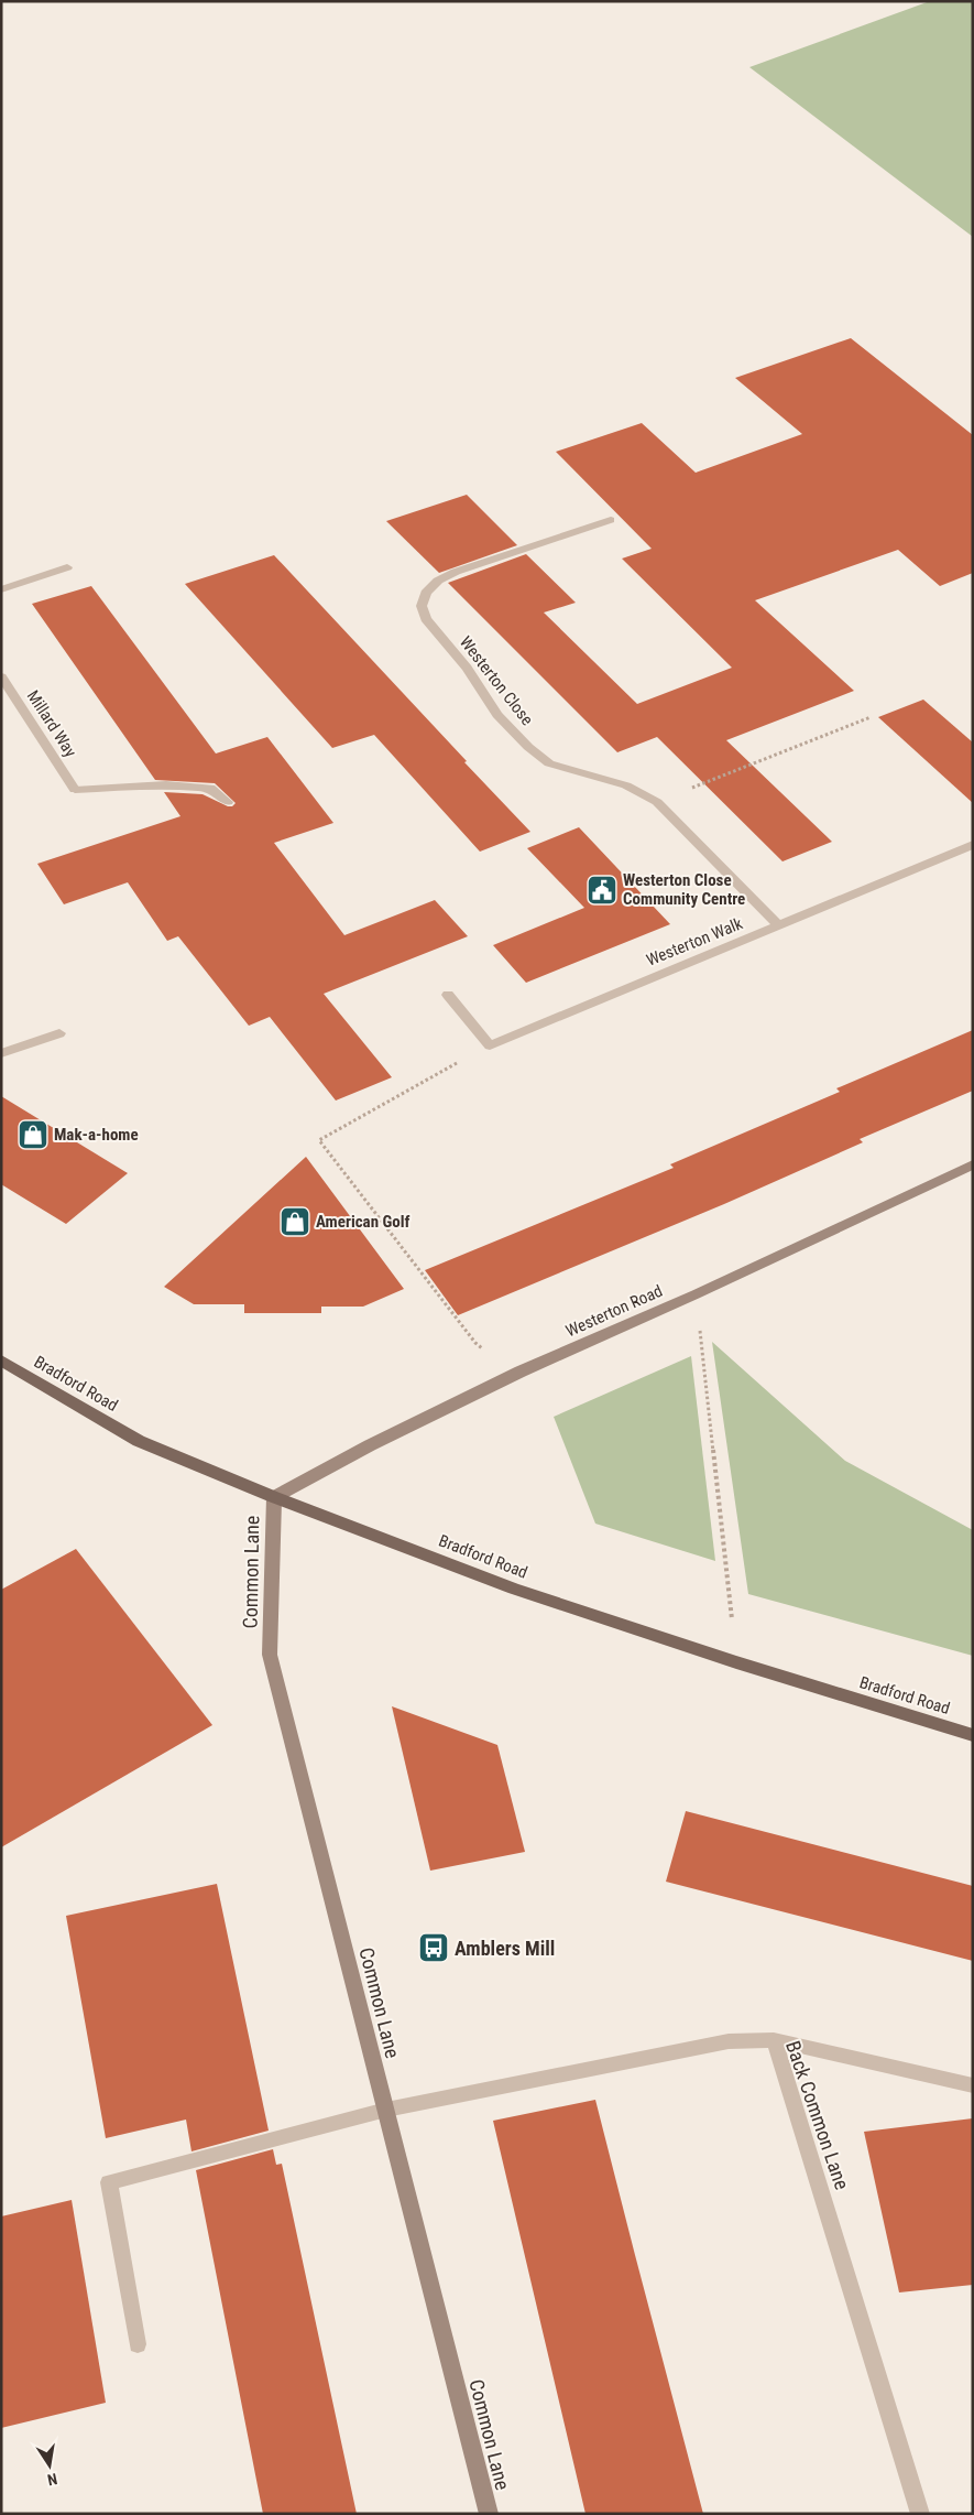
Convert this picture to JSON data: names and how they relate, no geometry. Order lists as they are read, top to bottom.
{
  "streets": {
    "main road": ["Bradford Road"],
    "street": [
      "Westerton Close",
      "Millard Way",
      "Westerton Walk",
      "Westerton Road",
      "Common Lane",
      "Back Common Lane"
    ]
  },
  "crossings": [
    ["Westerton Close", "Westerton Walk"],
    ["Westerton Road", "Bradford Road"],
    ["Westerton Road", "Common Lane"],
    ["Bradford Road", "Common Lane"],
    ["Common Lane", "Back Common Lane"]
  ],
  "places": {
    "public building": ["Westerton Close Community Centre"],
    "shop": ["Mak-a-home", "American Golf"],
    "bus stop": ["Amblers Mill"]
  },
  "north": "bottom"
}
